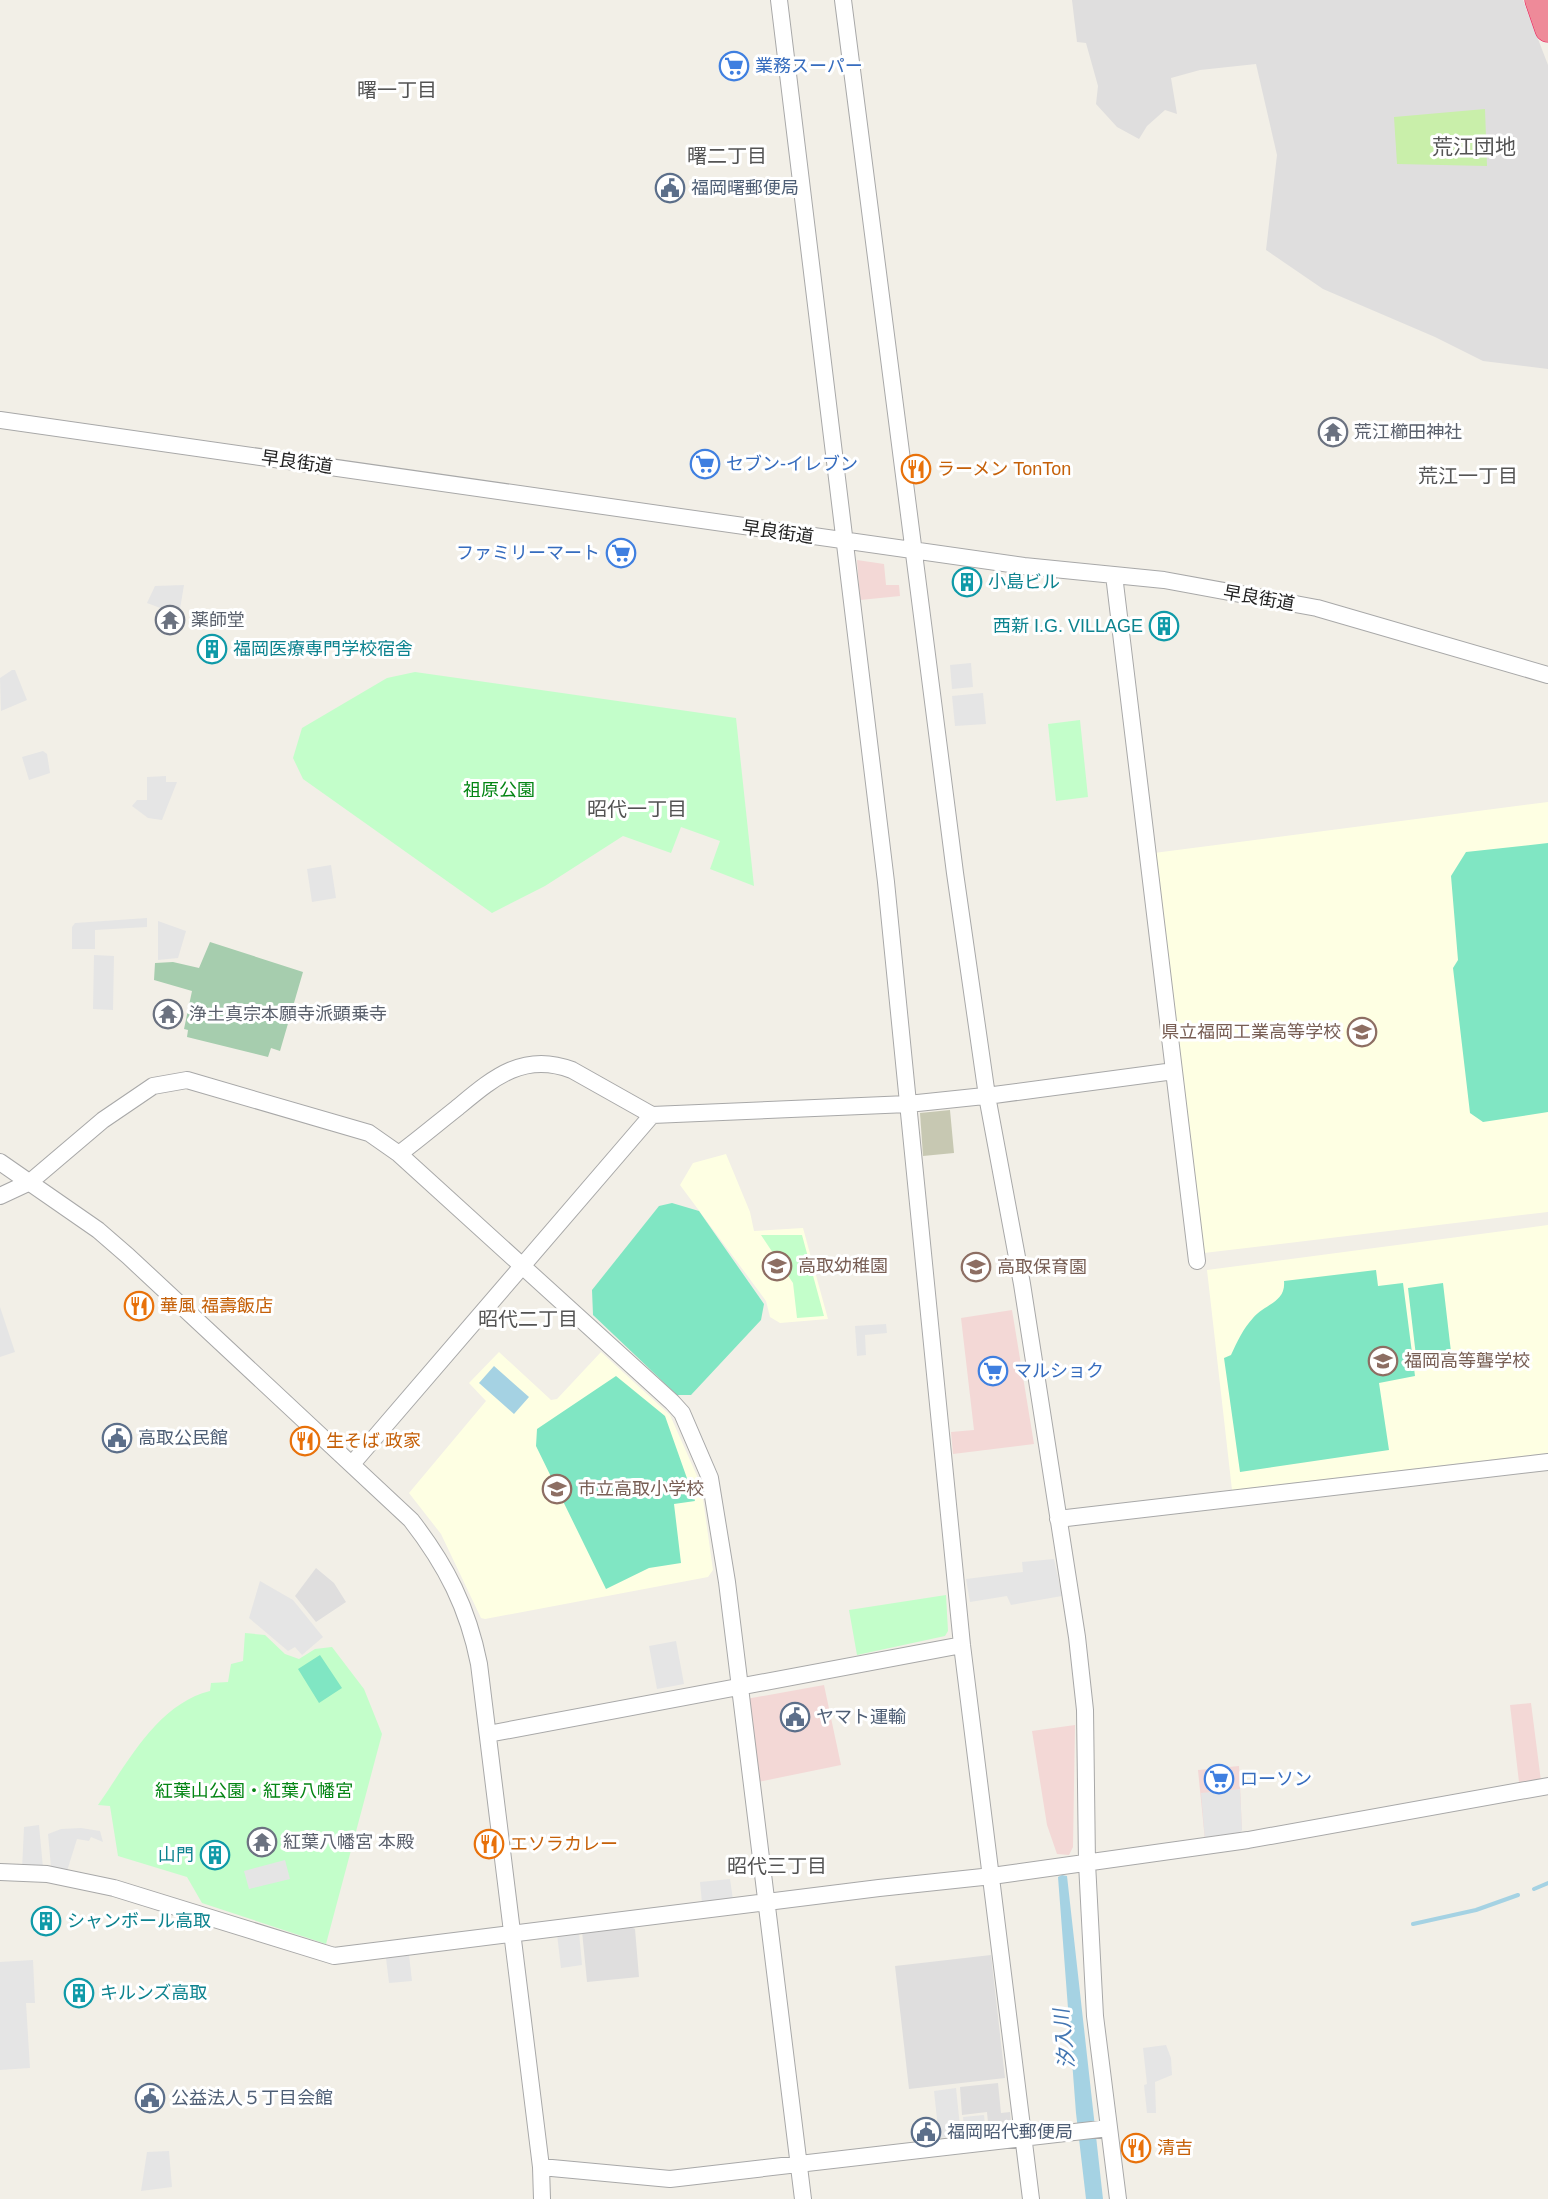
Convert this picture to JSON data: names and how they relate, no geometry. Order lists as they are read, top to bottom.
{
  "streets": {
    "street": ["早良街道"]
  },
  "districts": [
    "曙一丁目",
    "荒江団地",
    "曙二丁目",
    "荒江一丁目",
    "昭代一丁目",
    "昭代二丁目",
    "昭代三丁目"
  ],
  "water": ["汐入川"],
  "parks": ["祖原公園", "紅葉山公園・紅葉八幡宮"],
  "places": {
    "supermarket": [
      "業務スーパー",
      "セブン-イレブン",
      "ファミリーマート",
      "マルショク",
      "ローソン"
    ],
    "public building": [
      "福岡曙郵便局",
      "高取公民館",
      "ヤマト運輸",
      "公益法人５丁目会館",
      "福岡昭代郵便局"
    ],
    "temple": [
      "荒江櫛田神社",
      "薬師堂",
      "浄土真宗本願寺派顕乗寺",
      "紅葉八幡宮 本殿"
    ],
    "restaurant": [
      "ラーメン TonTon",
      "華風 福壽飯店",
      "生そば 政家",
      "エソラカレー",
      "清吉"
    ],
    "building": [
      "小島ビル",
      "西新 I.G. VILLAGE",
      "福岡医療専門学校宿舎",
      "山門",
      "シャンボール高取",
      "キルンズ高取"
    ],
    "school or university": [
      "県立福岡工業高等学校",
      "高取幼稚園",
      "高取保育園",
      "福岡高等聾学校",
      "市立高取小学校"
    ]
  }
}
